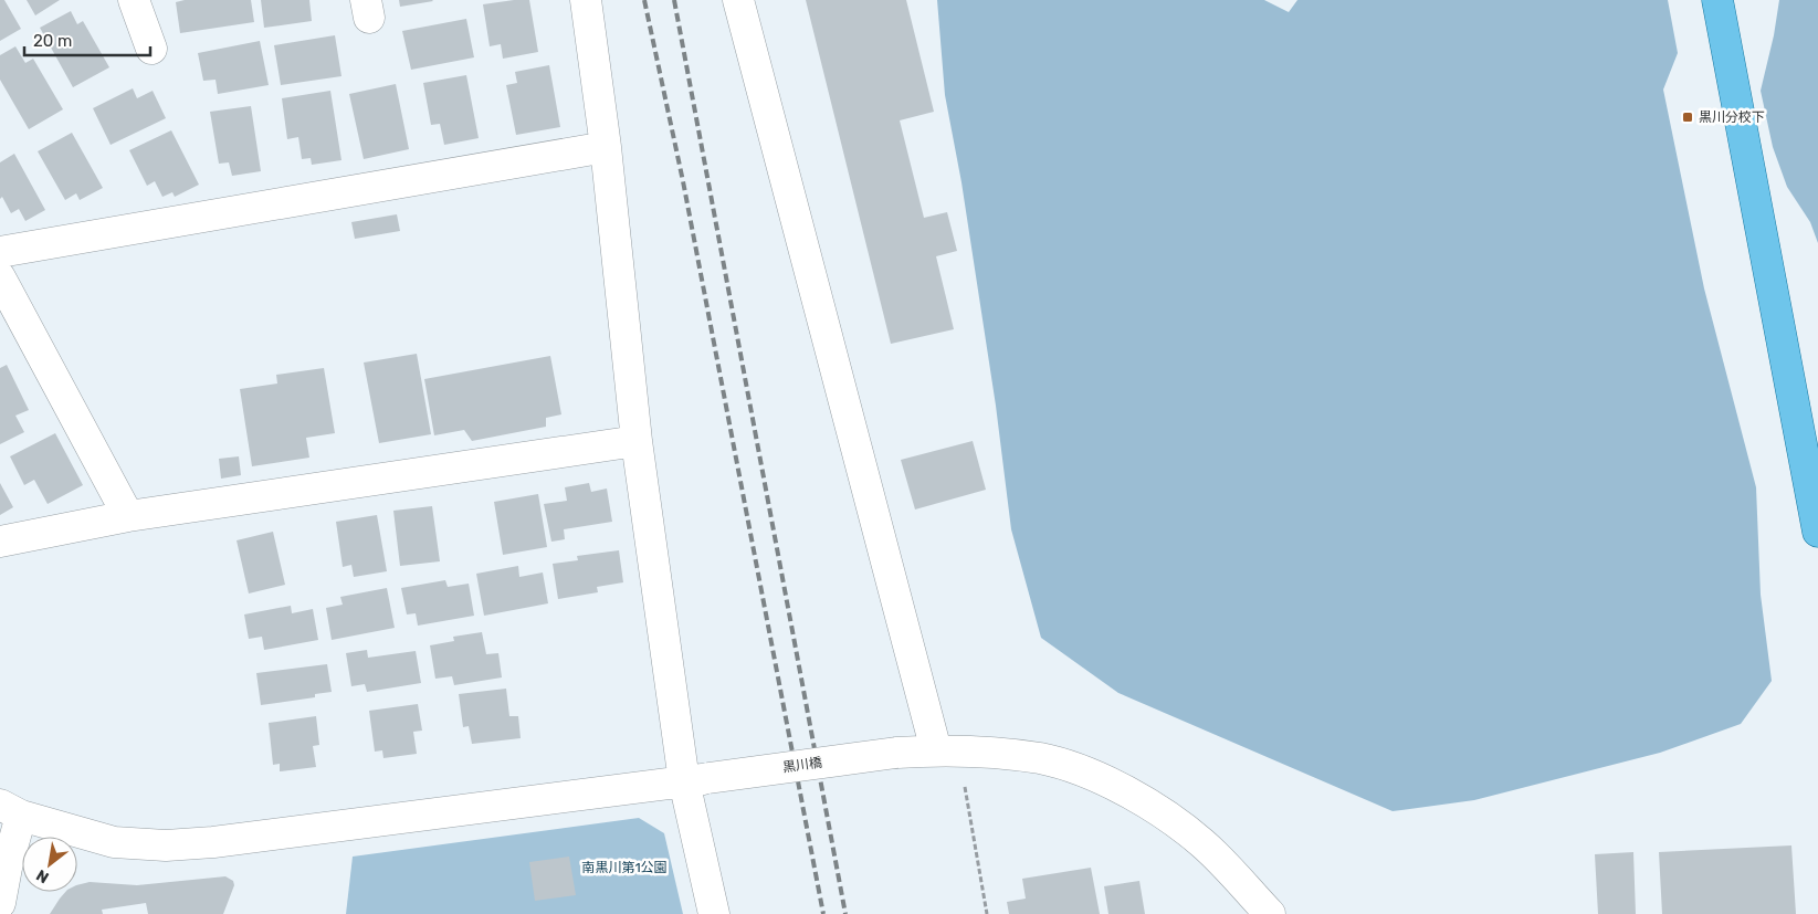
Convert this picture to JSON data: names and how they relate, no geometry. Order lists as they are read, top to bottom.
{
  "streets": {
    "street": ["黒川橋"]
  },
  "parks": ["南黒川第1公園"],
  "places": {
    "transit": ["黒川分校下"]
  },
  "scale_bar": "20 m",
  "north": "bottom left"
}
